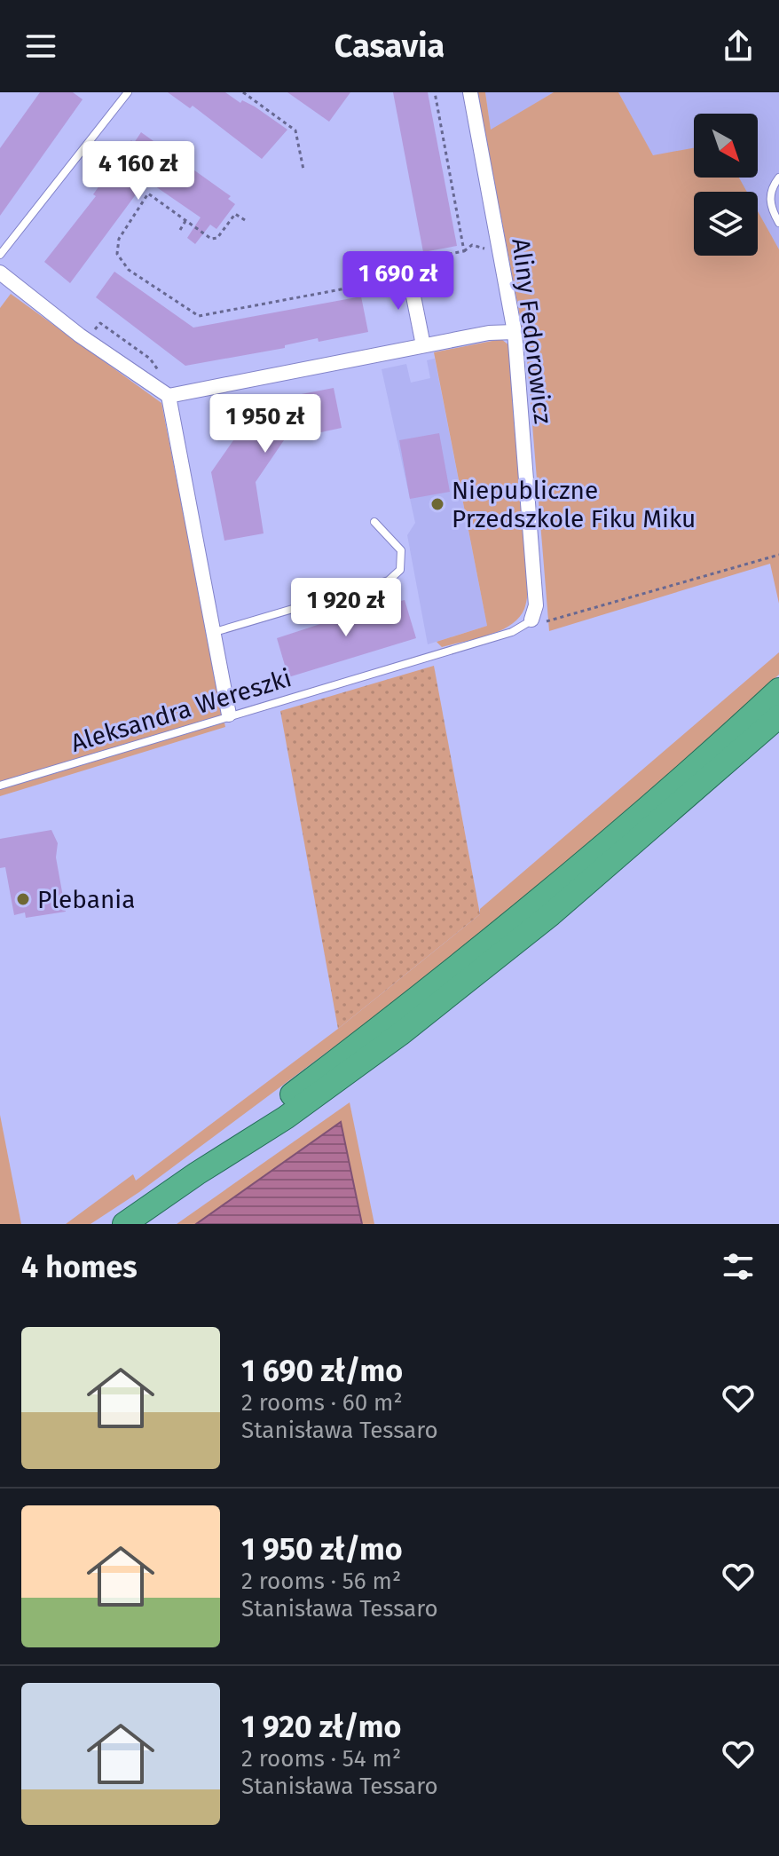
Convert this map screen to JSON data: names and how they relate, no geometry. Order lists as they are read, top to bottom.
{
  "streets": {
    "street": ["Aliny Fedorowicz"],
    "lane": ["Aleksandra Wereszki"]
  },
  "crossings": [
    ["Aliny Fedorowicz", "Aleksandra Wereszki"]
  ],
  "places": ["Niepubliczne Przedszkole Fiku Miku", "Plebania"],
  "north": "bottom right",
  "page": {
    "header": "Casavia",
    "price": [
      "4 160 zł",
      "1 690 zł",
      "1 950 zł",
      "1 920 zł"
    ],
    "heading": "4 homes",
    "list": [
      {
        "name": "1 690 zł/mo",
        "note": "2 rooms · 60 m² · Stanisława Tessaro"
      },
      {
        "name": "1 950 zł/mo",
        "note": "2 rooms · 56 m² · Stanisława Tessaro"
      },
      {
        "name": "1 920 zł/mo",
        "note": "2 rooms · 54 m² · Stanisława Tessaro"
      }
    ]
  }
}
